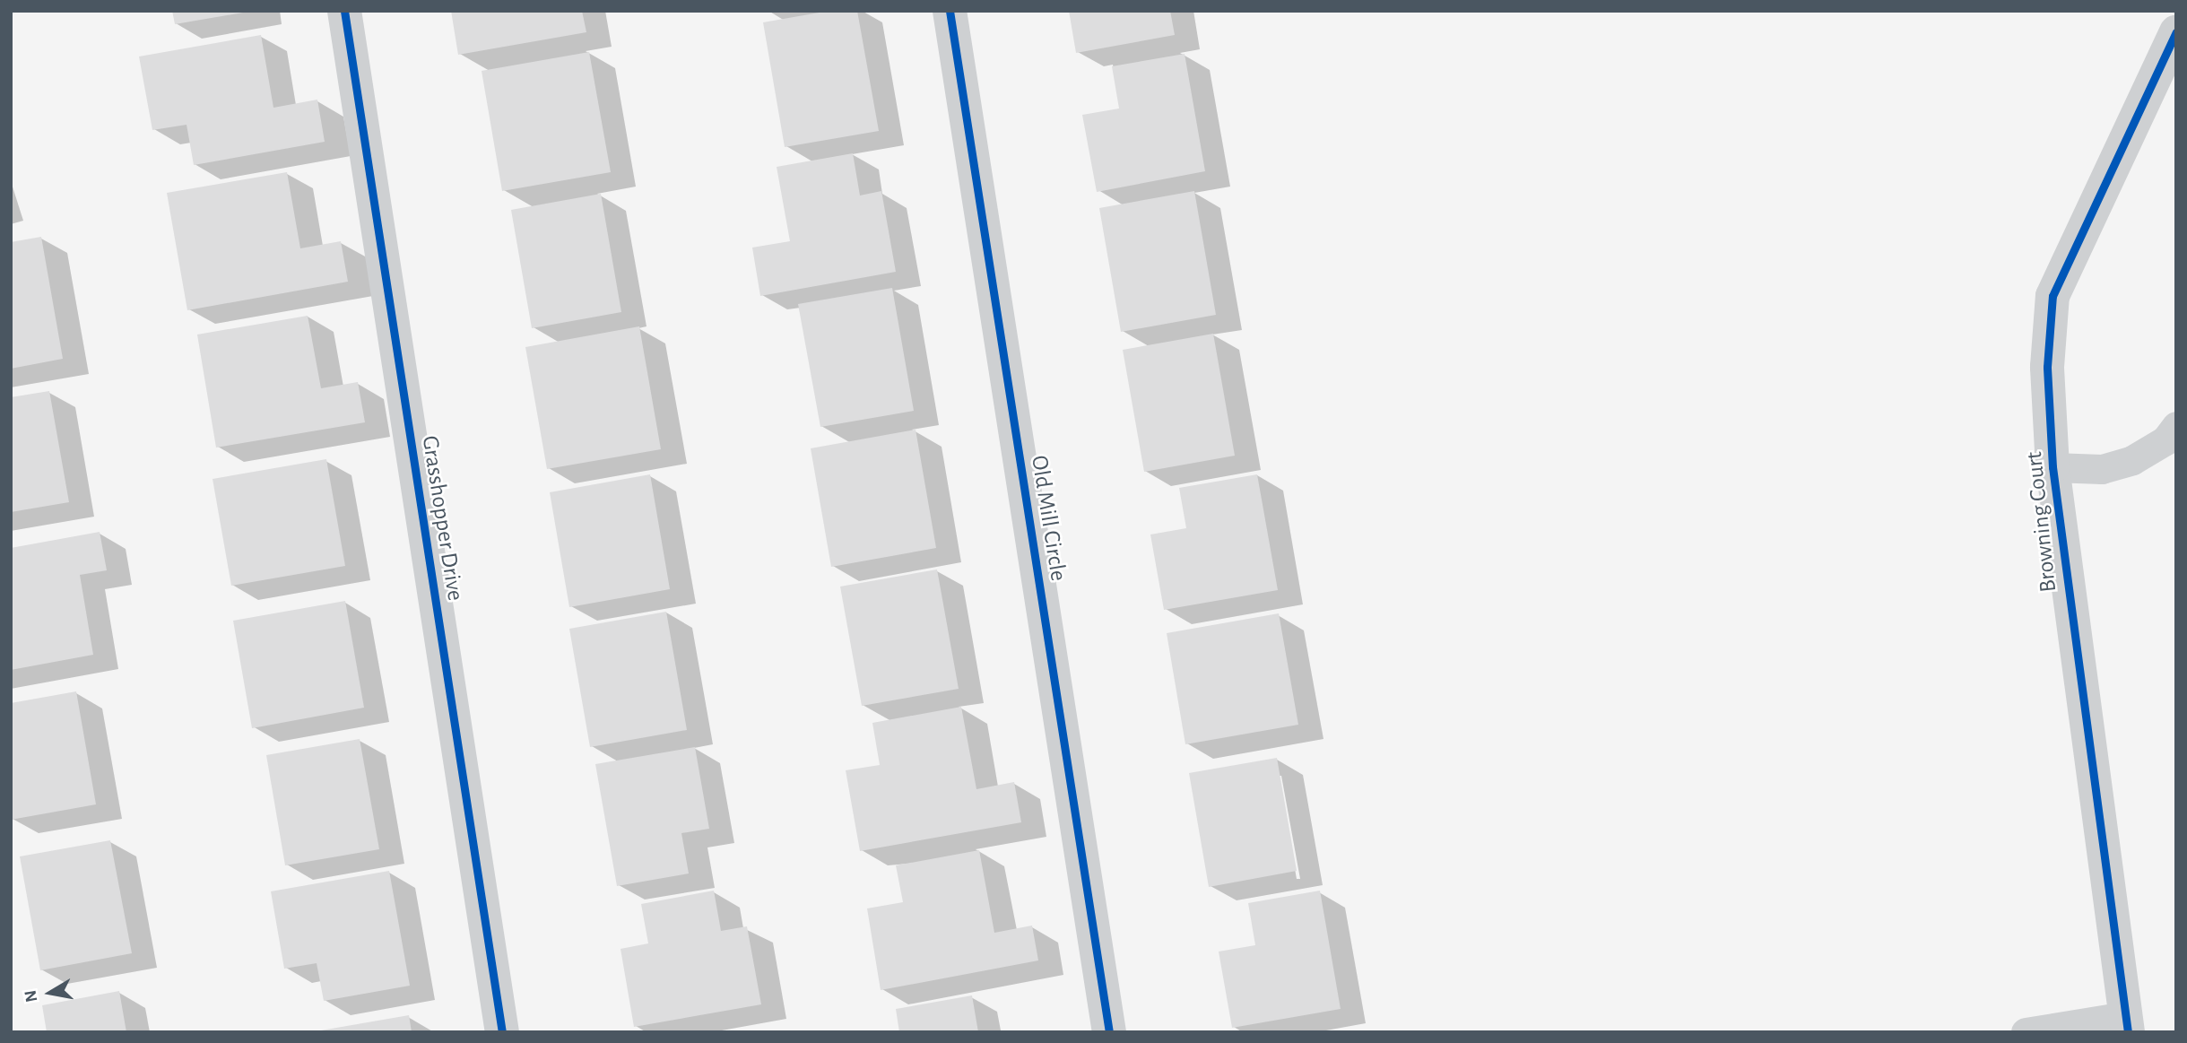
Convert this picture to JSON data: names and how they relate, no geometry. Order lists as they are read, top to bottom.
{
  "streets": {
    "street": ["Grasshopper Drive", "Old Mill Circle", "Browning Court"]
  },
  "north": "left"
}
